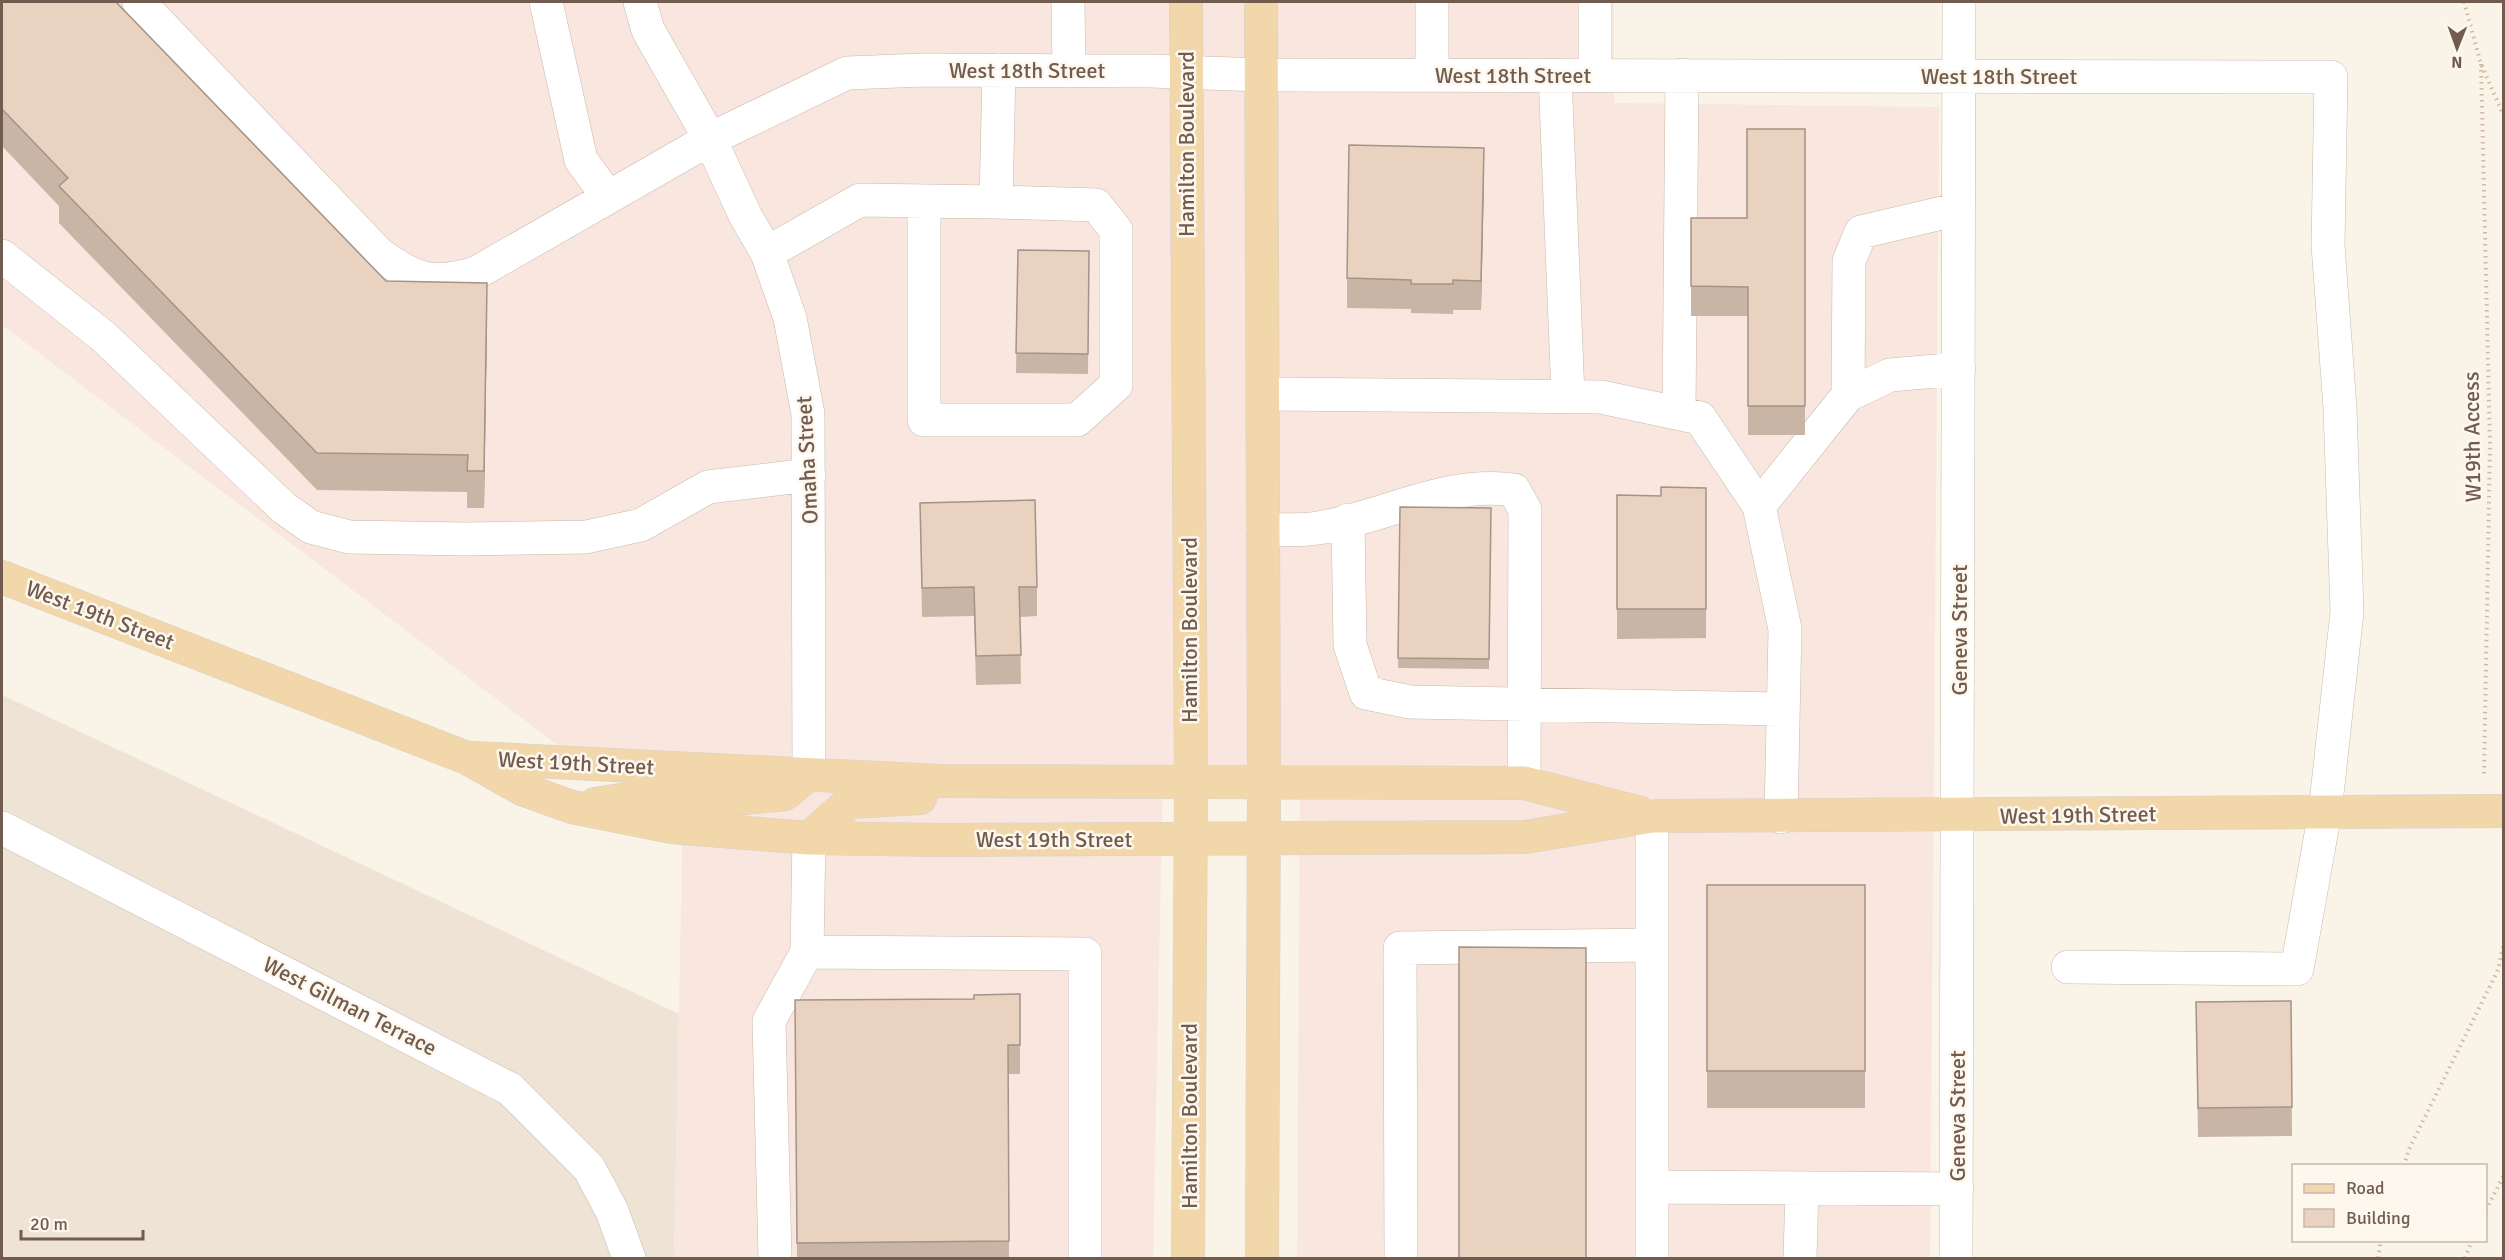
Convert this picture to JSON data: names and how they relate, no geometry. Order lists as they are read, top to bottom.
{
  "streets": {
    "main road": ["Hamilton Boulevard", "West 19th Street"],
    "street": [
      "West 18th Street",
      "Omaha Street",
      "Geneva Street",
      "West Gilman Terrace"
    ],
    "path": ["W19th Access"]
  },
  "crossings": [
    ["West 18th Street", "Hamilton Boulevard"],
    ["West 18th Street", "Omaha Street"],
    ["West 18th Street", "West 19th Street"],
    ["West 18th Street", "Geneva Street"],
    ["Hamilton Boulevard", "West 19th Street"],
    ["W19th Access", "West 19th Street"],
    ["Omaha Street", "West 19th Street"],
    ["West 19th Street", "Geneva Street"]
  ],
  "legend": ["Road", "Building"],
  "scale_bar": "20 m",
  "north": "bottom"
}
